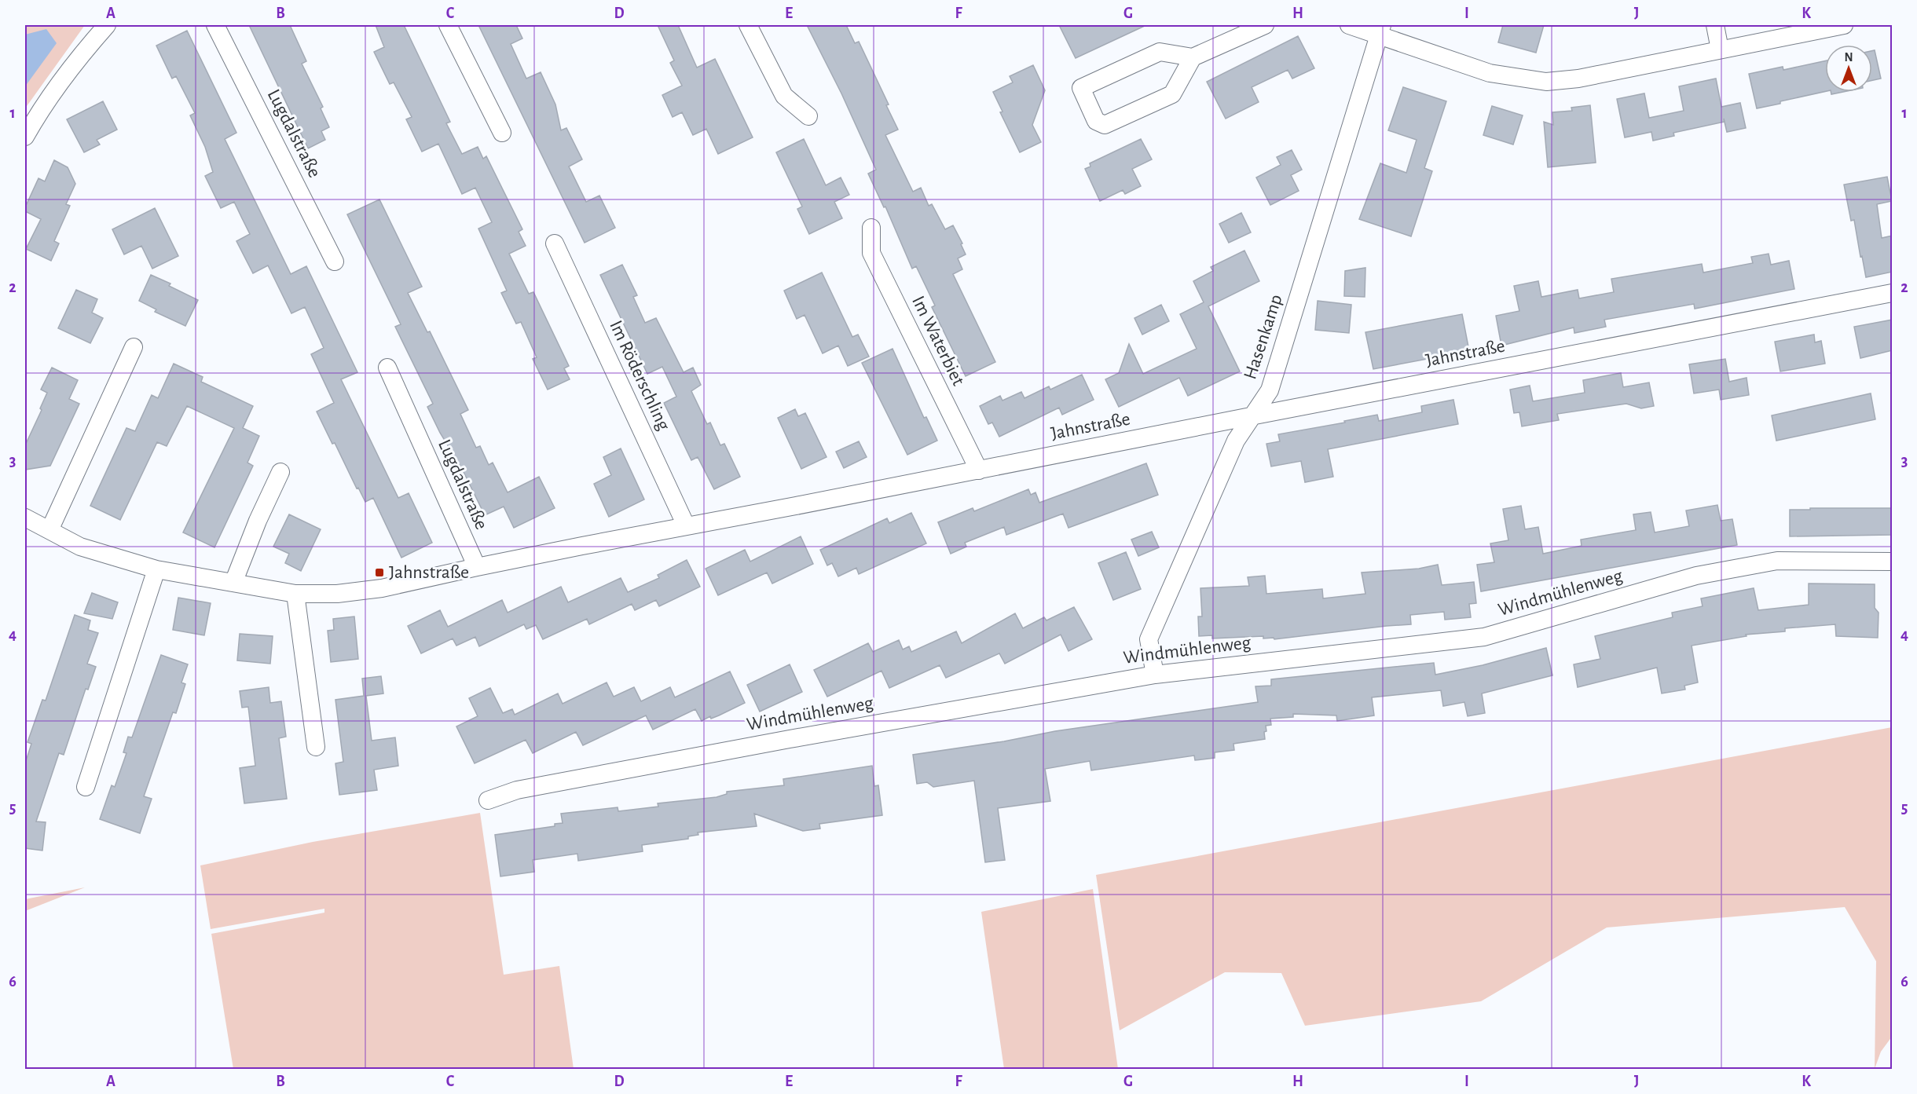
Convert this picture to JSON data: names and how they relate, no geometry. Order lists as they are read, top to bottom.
{
  "streets": {
    "street": [
      "Lugdalstraße",
      "Hasenkamp",
      "Im Waterbiet",
      "Jahnstraße",
      "Im Röderschling",
      "Windmühlenweg"
    ]
  },
  "crossings": [
    ["Lugdalstraße", "Jahnstraße"],
    ["Hasenkamp", "Jahnstraße"],
    ["Hasenkamp", "Windmühlenweg"],
    ["Im Waterbiet", "Jahnstraße"],
    ["Jahnstraße", "Im Röderschling"]
  ],
  "places": {
    "transit": ["Jahnstraße"]
  },
  "north": "top",
  "grid": {
    "columns": [
      "A",
      "B",
      "C",
      "D",
      "E",
      "F",
      "G",
      "H",
      "I",
      "J",
      "K"
    ],
    "rows": [
      "1",
      "2",
      "3",
      "4",
      "5",
      "6"
    ]
  }
}
